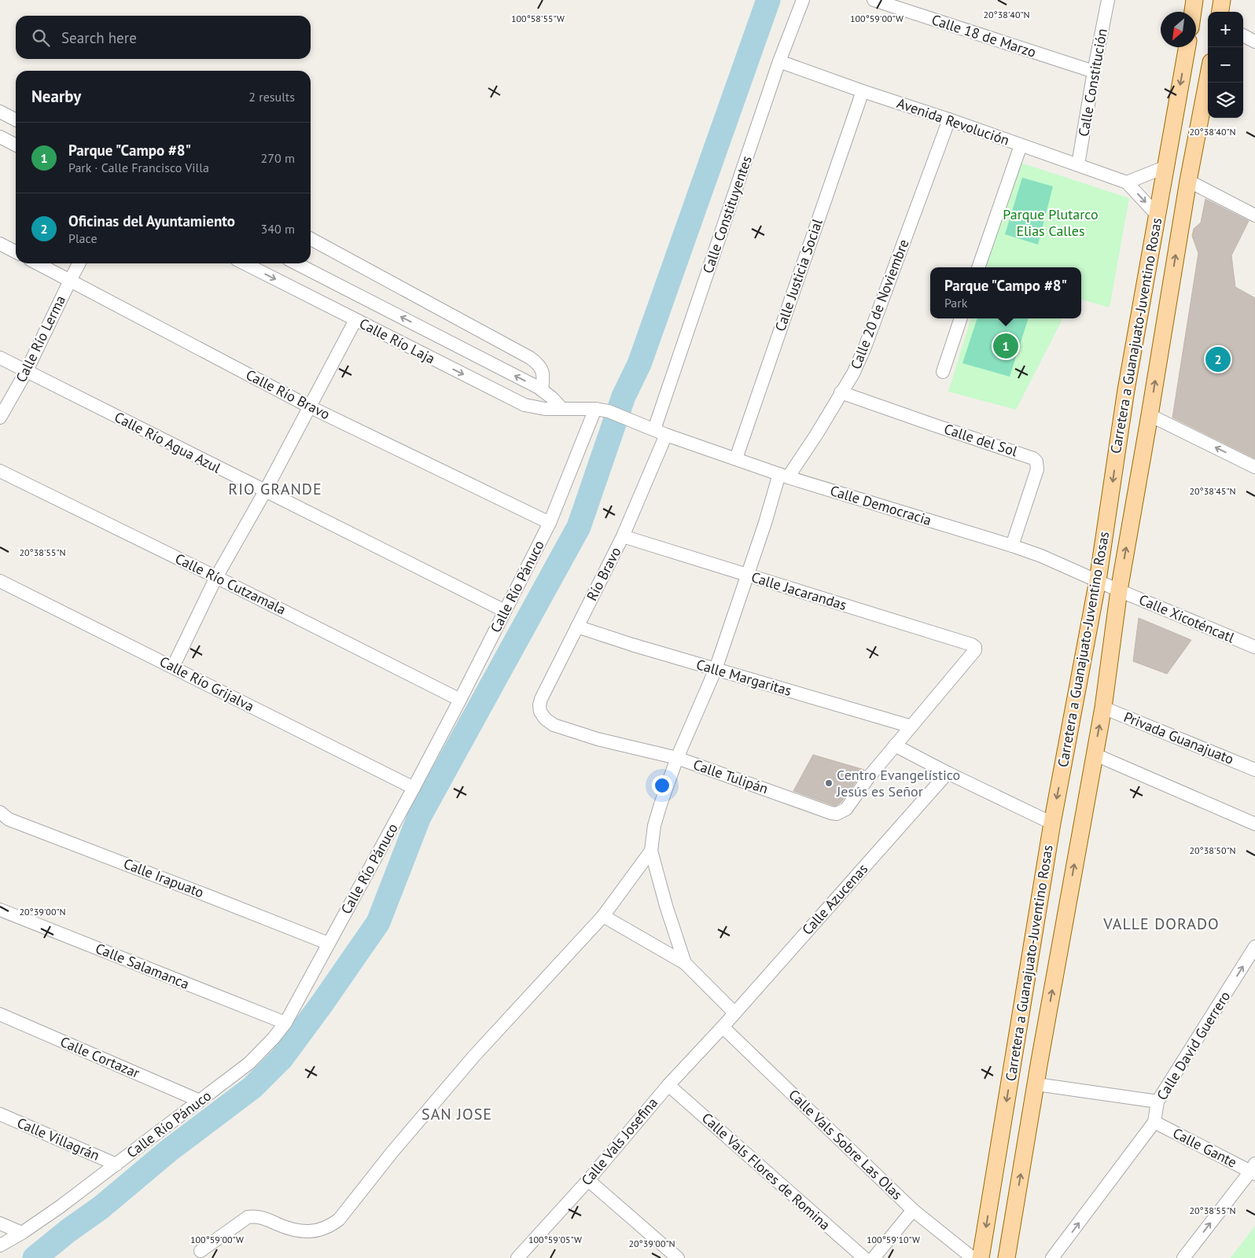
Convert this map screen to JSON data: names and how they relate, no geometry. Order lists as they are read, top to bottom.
{
  "streets": {
    "main road": ["Carretera a Guanajuato-Juventino Rosas"],
    "street": [
      "Calle 18 de Marzo",
      "Calle Constitución",
      "Avenida Revolución",
      "Calle Constituyentes",
      "Calle Justicia Social",
      "Calle 20 de Noviembre",
      "Calle Río Lerma",
      "Calle Río Laja",
      "Calle Río Bravo",
      "Calle del Sol",
      "Calle Río Agua Azul",
      "Calle Democracia",
      "Río Bravo",
      "Calle Río Cutzamala",
      "Calle Río Pánuco",
      "Calle Jacarandas",
      "Calle Xicoténcatl",
      "Calle Margaritas",
      "Calle Río Grijalva",
      "Privada Guanajuato",
      "Calle Tulipán",
      "Calle Irapuato",
      "Calle Azucenas",
      "Calle Salamanca",
      "Calle David Guerrero",
      "Calle Cortazar",
      "Calle Villagrán",
      "Calle Vals Josefina",
      "Calle Vals Sobre Las Olas",
      "Calle Gante",
      "Calle Vals Flores de Romina"
    ]
  },
  "crossings": [
    ["Calle 18 de Marzo", "Calle Constitución"],
    ["Calle Constitución", "Avenida Revolución"],
    ["Avenida Revolución", "Calle Constituyentes"],
    ["Avenida Revolución", "Calle Justicia Social"],
    ["Avenida Revolución", "Calle 20 de Noviembre"],
    ["Avenida Revolución", "Carretera a Guanajuato-Juventino Rosas"],
    ["Calle Constituyentes", "Calle Democracia"],
    ["Calle Constituyentes", "Río Bravo"],
    ["Calle Justicia Social", "Calle Democracia"],
    ["Calle 20 de Noviembre", "Calle del Sol"],
    ["Calle 20 de Noviembre", "Calle Democracia"],
    ["Calle 20 de Noviembre", "Calle Jacarandas"],
    ["Calle 20 de Noviembre", "Calle Margaritas"],
    ["Calle 20 de Noviembre", "Calle Tulipán"],
    ["Carretera a Guanajuato-Juventino Rosas", "Calle Democracia"],
    ["Carretera a Guanajuato-Juventino Rosas", "Calle Xicoténcatl"],
    ["Carretera a Guanajuato-Juventino Rosas", "Privada Guanajuato"],
    ["Calle Río Lerma", "Calle Río Bravo"],
    ["Calle Río Lerma", "Calle Río Agua Azul"],
    ["Calle Río Laja", "Calle Democracia"],
    ["Calle Río Laja", "Calle Río Pánuco"],
    ["Calle Río Bravo", "Calle Río Pánuco"],
    ["Calle del Sol", "Calle Democracia"],
    ["Calle Río Agua Azul", "Calle Río Pánuco"],
    ["Calle Democracia", "Río Bravo"],
    ["Calle Democracia", "Calle Xicoténcatl"],
    ["Río Bravo", "Calle Jacarandas"],
    ["Río Bravo", "Calle Margaritas"],
    ["Río Bravo", "Calle Tulipán"],
    ["Calle Río Cutzamala", "Calle Río Pánuco"],
    ["Calle Río Pánuco", "Calle Río Grijalva"],
    ["Calle Río Pánuco", "Calle Irapuato"],
    ["Calle Río Pánuco", "Calle Salamanca"],
    ["Calle Río Pánuco", "Calle Cortazar"],
    ["Calle Río Pánuco", "Calle Villagrán"],
    ["Calle Jacarandas", "Calle Margaritas"],
    ["Calle Azucenas", "Calle Vals Josefina"],
    ["Calle Azucenas", "Calle Vals Sobre Las Olas"],
    ["Calle David Guerrero", "Calle Gante"],
    ["Calle Vals Josefina", "Calle Vals Sobre Las Olas"],
    ["Calle Vals Josefina", "Calle Vals Flores de Romina"]
  ],
  "one_way": ["Calle David Guerrero"],
  "districts": ["RIO GRANDE", "VALLE DORADO", "SAN JOSE"],
  "parks": ["Parque Plutarco Elias Calles"],
  "places": ["Centro Evangelístico Jesús es Señor"],
  "north": "bottom left",
  "page": {
    "map_buttons": ["+", "−"],
    "search": "Search here",
    "heading": ["Nearby", "2 results"],
    "list": [
      {
        "mark": "1",
        "name": "Parque \"Campo #8\"",
        "note": "Park · Calle Francisco Villa",
        "value": "270 m"
      },
      {
        "mark": "2",
        "name": "Oficinas del Ayuntamiento",
        "note": "Place",
        "value": "340 m"
      }
    ],
    "popup": ["Parque \"Campo #8\"", "Park"],
    "pins": ["1", "2"]
  },
  "coordinates": [
    "20°38'40\"N",
    "100°58'55\"W",
    "100°59'00\"W",
    "20°38'45\"N",
    "20°38'55\"N",
    "20°38'50\"N",
    "20°39'00\"N",
    "100°59'05\"W",
    "100°59'10\"W"
  ]
}
